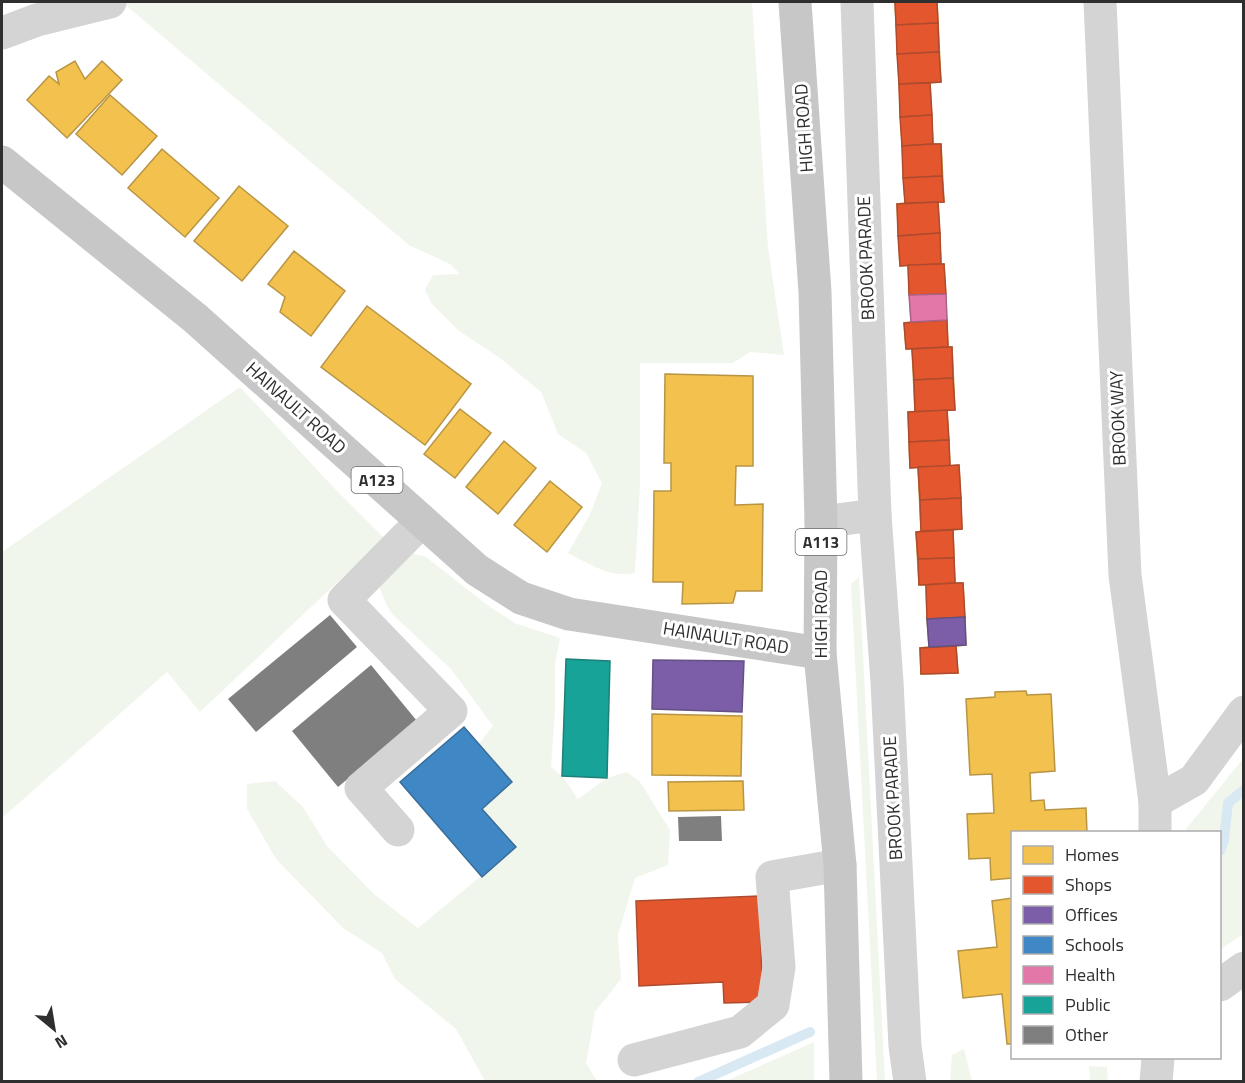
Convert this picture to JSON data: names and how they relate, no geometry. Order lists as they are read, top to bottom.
{
  "streets": {
    "main road": [
      "HIGH ROAD",
      "HAINAULT ROAD",
      "A123",
      "A113"
    ],
    "street": ["BROOK PARADE", "BROOK WAY"]
  },
  "crossings": [
    ["HIGH ROAD", "HAINAULT ROAD"]
  ],
  "legend": [
    "Homes",
    "Shops",
    "Offices",
    "Schools",
    "Health",
    "Public",
    "Other"
  ],
  "north": "bottom right"
}
